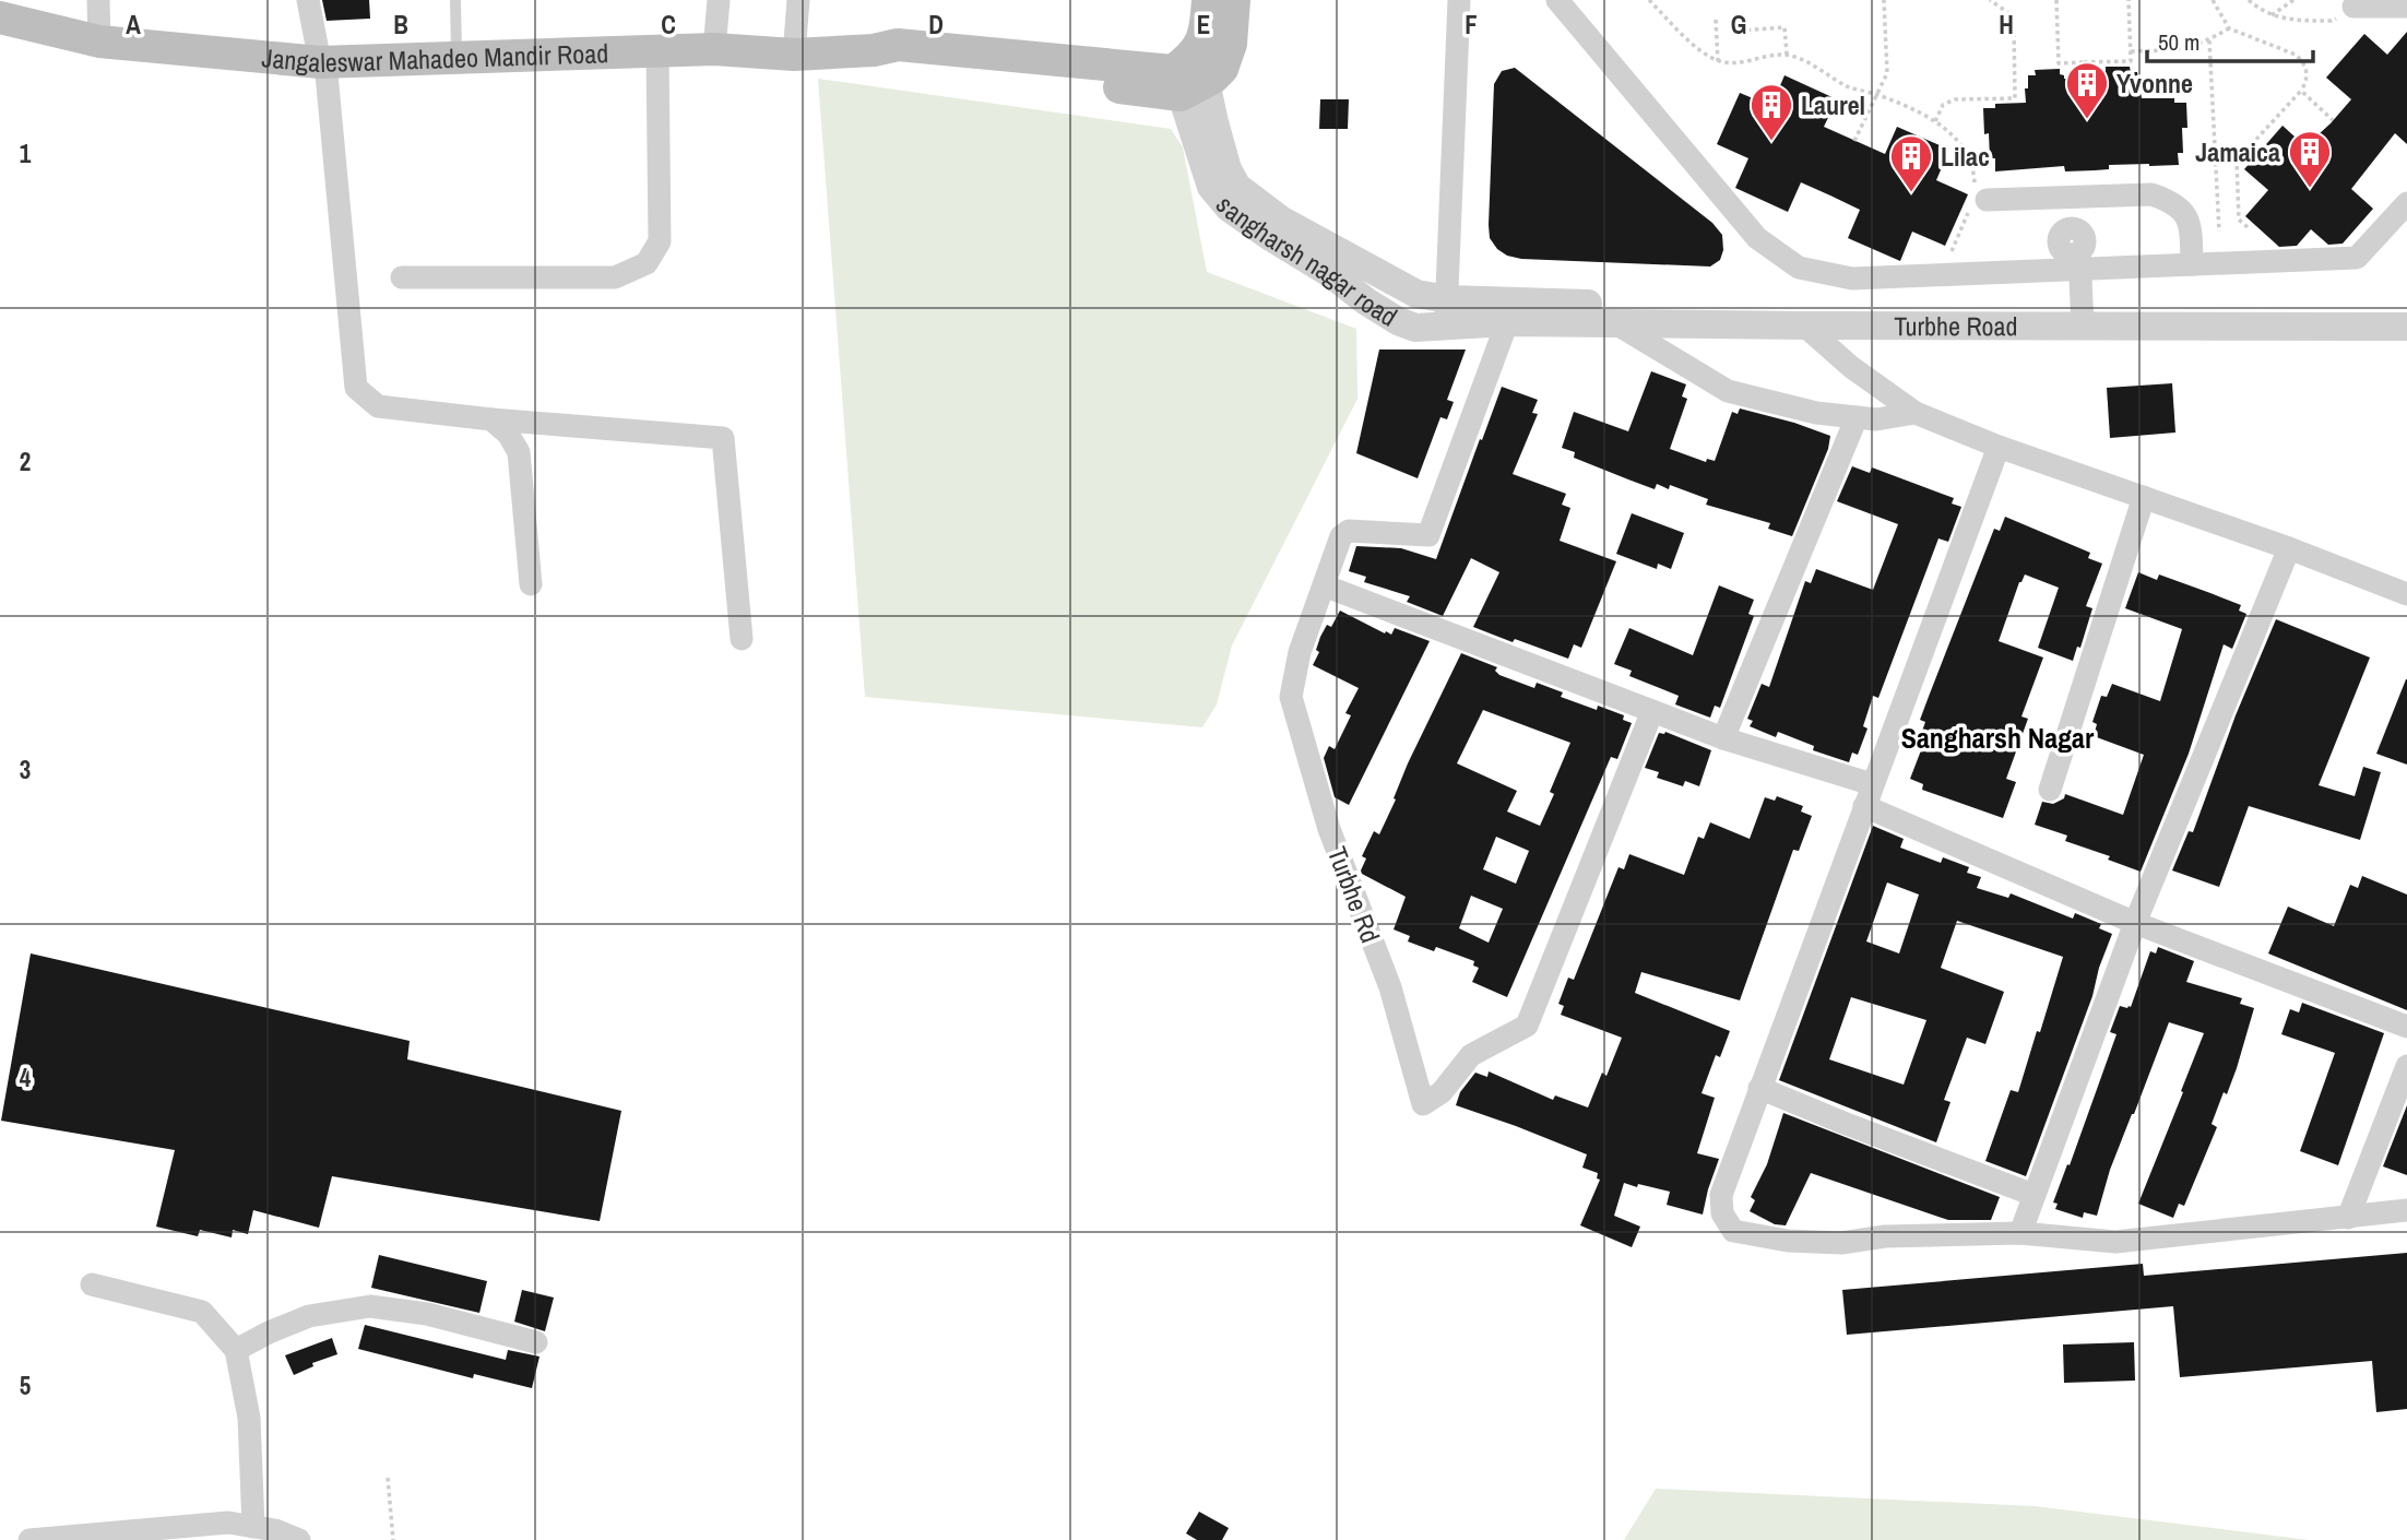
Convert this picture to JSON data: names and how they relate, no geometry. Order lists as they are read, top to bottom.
{
  "streets": {
    "main road": ["Jangaleswar Mahadeo Mandir Road"],
    "street": ["Turbhe Road", "Turbhe Rd"]
  },
  "crossings": [
    ["Turbhe Road", "Turbhe Rd"]
  ],
  "districts": ["Sangharsh Nagar"],
  "places": {
    "building": [
      "Yvonne",
      "Laurel",
      "Jamaica",
      "Lilac"
    ]
  },
  "scale_bar": "50 m",
  "grid": {
    "columns": [
      "A",
      "B",
      "C",
      "D",
      "E",
      "F",
      "G",
      "H"
    ],
    "rows": [
      "1",
      "2",
      "3",
      "4",
      "5"
    ]
  }
}
